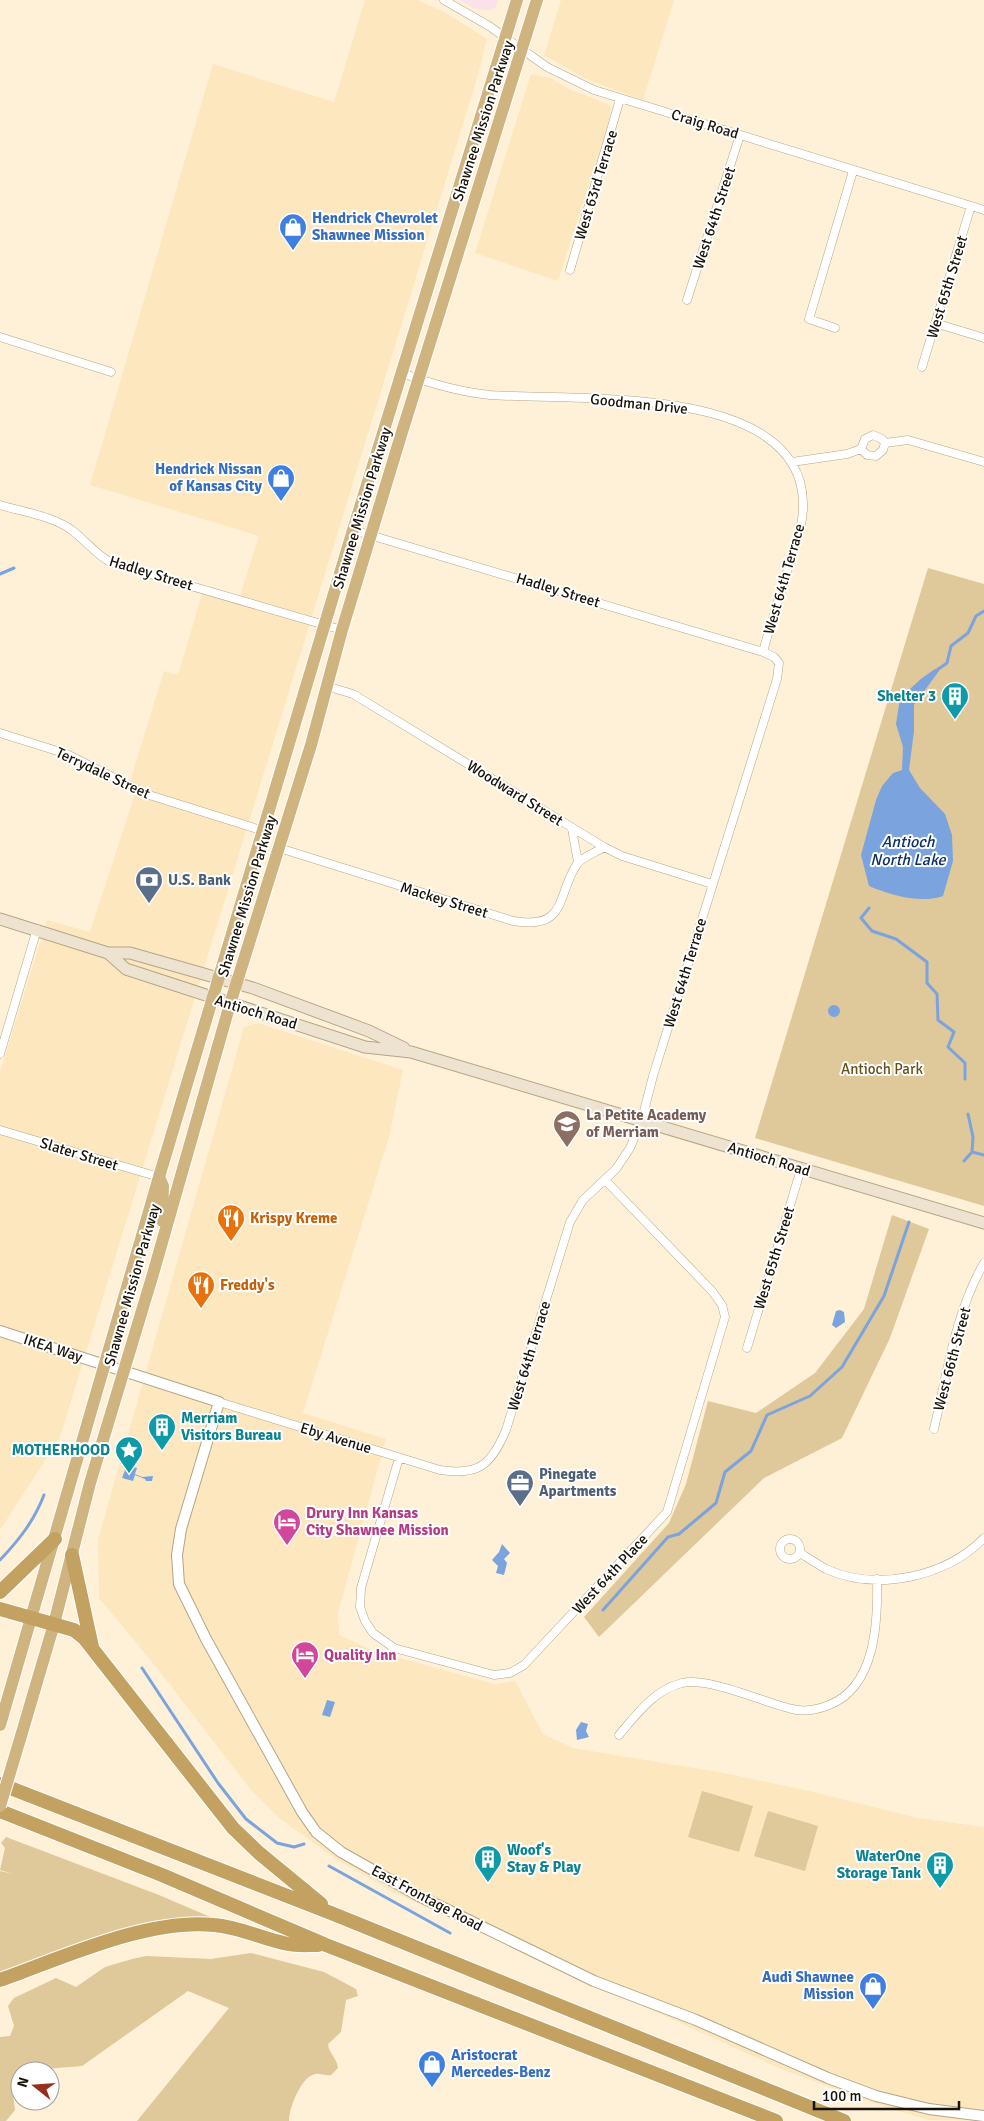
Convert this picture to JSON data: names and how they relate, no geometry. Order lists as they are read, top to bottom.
{
  "streets": {
    "highway": ["Shawnee Mission Parkway"],
    "main road": ["Antioch Road"],
    "street": [
      "Craig Road",
      "West 63rd Terrace",
      "West 64th Street",
      "West 65th Street",
      "Goodman Drive",
      "Hadley Street",
      "West 64th Terrace",
      "Terrydale Street",
      "Woodward Street",
      "Mackey Street",
      "Slater Street",
      "IKEA Way",
      "West 66th Street",
      "Eby Avenue",
      "West 64th Place",
      "East Frontage Road"
    ]
  },
  "crossings": [
    ["Shawnee Mission Parkway", "Craig Road"],
    ["Shawnee Mission Parkway", "Goodman Drive"],
    ["Shawnee Mission Parkway", "Hadley Street"],
    ["Shawnee Mission Parkway", "Terrydale Street"],
    ["Shawnee Mission Parkway", "Woodward Street"],
    ["Shawnee Mission Parkway", "Mackey Street"],
    ["Shawnee Mission Parkway", "Antioch Road"],
    ["Shawnee Mission Parkway", "Slater Street"],
    ["Shawnee Mission Parkway", "IKEA Way"],
    ["Shawnee Mission Parkway", "Eby Avenue"],
    ["Craig Road", "West 63rd Terrace"],
    ["Craig Road", "West 64th Street"],
    ["Craig Road", "West 65th Street"],
    ["West 65th Street", "Antioch Road"],
    ["Goodman Drive", "West 64th Terrace"],
    ["Hadley Street", "West 64th Terrace"],
    ["West 64th Terrace", "Woodward Street"],
    ["West 64th Terrace", "Antioch Road"],
    ["West 64th Terrace", "Eby Avenue"],
    ["West 64th Terrace", "West 64th Place"],
    ["IKEA Way", "Eby Avenue"],
    ["Eby Avenue", "West 64th Place"],
    ["Eby Avenue", "East Frontage Road"]
  ],
  "water": ["Antioch North Lake"],
  "parks": ["Antioch Park"],
  "places": {
    "shop": [
      "Hendrick Chevrolet Shawnee Mission",
      "Hendrick Nissan of Kansas City",
      "Audi Shawnee Mission",
      "Aristocrat Mercedes-Benz"
    ],
    "building": [
      "Shelter 3",
      "Merriam Visitors Bureau",
      "Woof's Stay & Play",
      "WaterOne Storage Tank"
    ],
    "bank": ["U.S. Bank"],
    "school or university": ["La Petite Academy of Merriam"],
    "restaurant": ["Krispy Kreme", "Freddy's"],
    "place": ["MOTHERHOOD"],
    "office": ["Pinegate Apartments"],
    "hotel": ["Drury Inn Kansas City Shawnee Mission", "Quality Inn"]
  },
  "scale_bar": "100 m",
  "north": "left"
}
